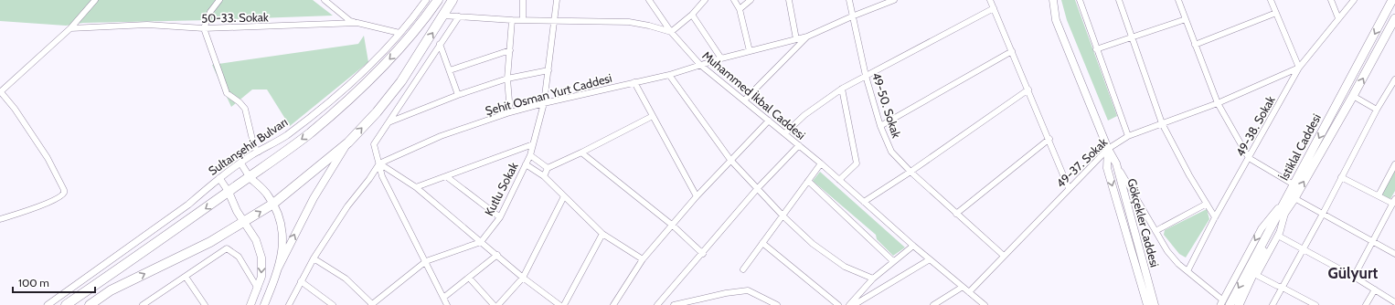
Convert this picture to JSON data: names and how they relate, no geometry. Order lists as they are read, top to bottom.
{
  "streets": {
    "highway": ["Sultanşehir Bulvarı"],
    "main road": ["İstiklal Caddesi", "Gökçekler Caddesi"],
    "street": [
      "50-33. Sokak",
      "Şehit Osman Yurt Caddesi",
      "Muhammed İkbal Caddesi",
      "49-50. Sokak",
      "49-38. Sokak",
      "49-37. Sokak",
      "Kutlu Sokak"
    ]
  },
  "crossings": [
    ["50-33. Sokak", "Sultanşehir Bulvarı"],
    ["Şehit Osman Yurt Caddesi", "Muhammed İkbal Caddesi"],
    ["Şehit Osman Yurt Caddesi", "Kutlu Sokak"],
    ["Muhammed İkbal Caddesi", "49-37. Sokak"],
    ["49-50. Sokak", "49-37. Sokak"],
    ["49-38. Sokak", "49-37. Sokak"],
    ["49-37. Sokak", "Gökçekler Caddesi"]
  ],
  "districts": ["Gülyurt"],
  "scale_bar": "100 m"
}
